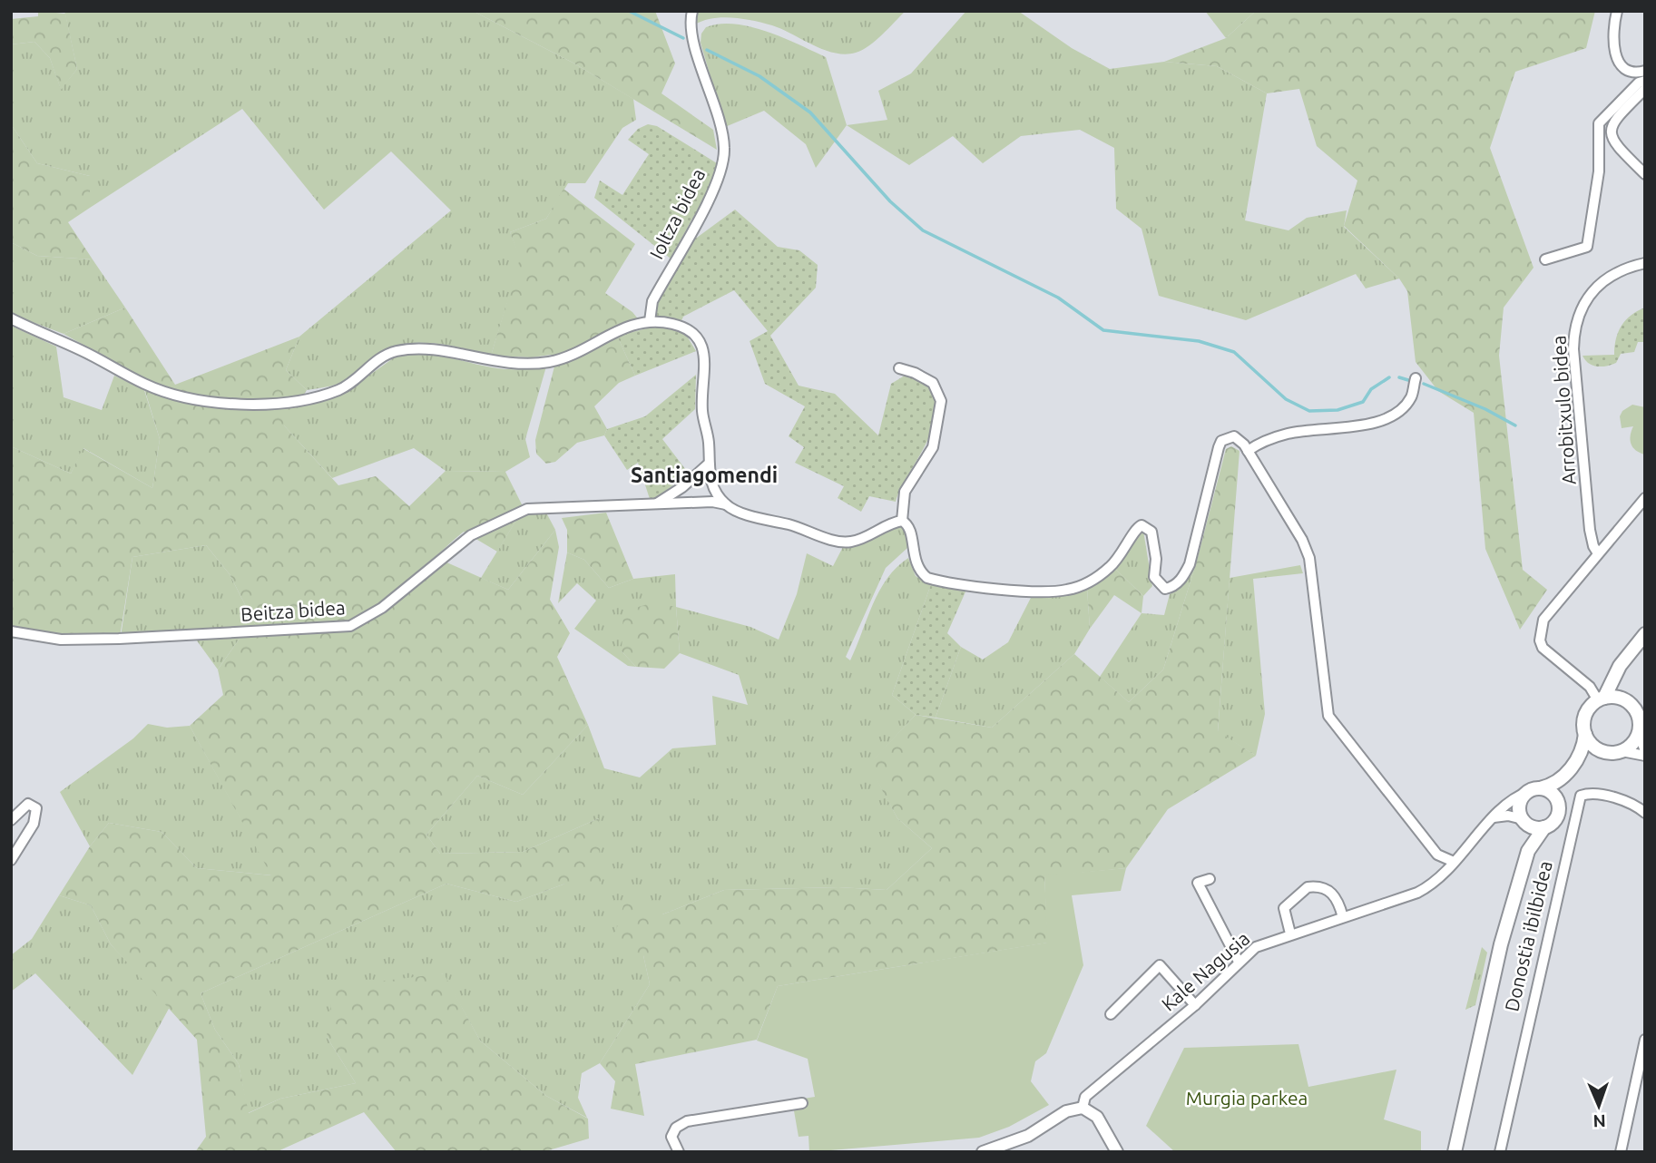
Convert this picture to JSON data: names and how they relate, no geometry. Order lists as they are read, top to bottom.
{
  "streets": {
    "main road": ["Donostia ibilbidea"],
    "street": [
      "Ioltza bidea",
      "Arrobitxulo bidea",
      "Beitza bidea",
      "Kale Nagusia"
    ]
  },
  "crossings": [
    ["Donostia ibilbidea", "Kale Nagusia"]
  ],
  "districts": ["Santiagomendi"],
  "parks": ["Murgia parkea"],
  "north": "bottom"
}
